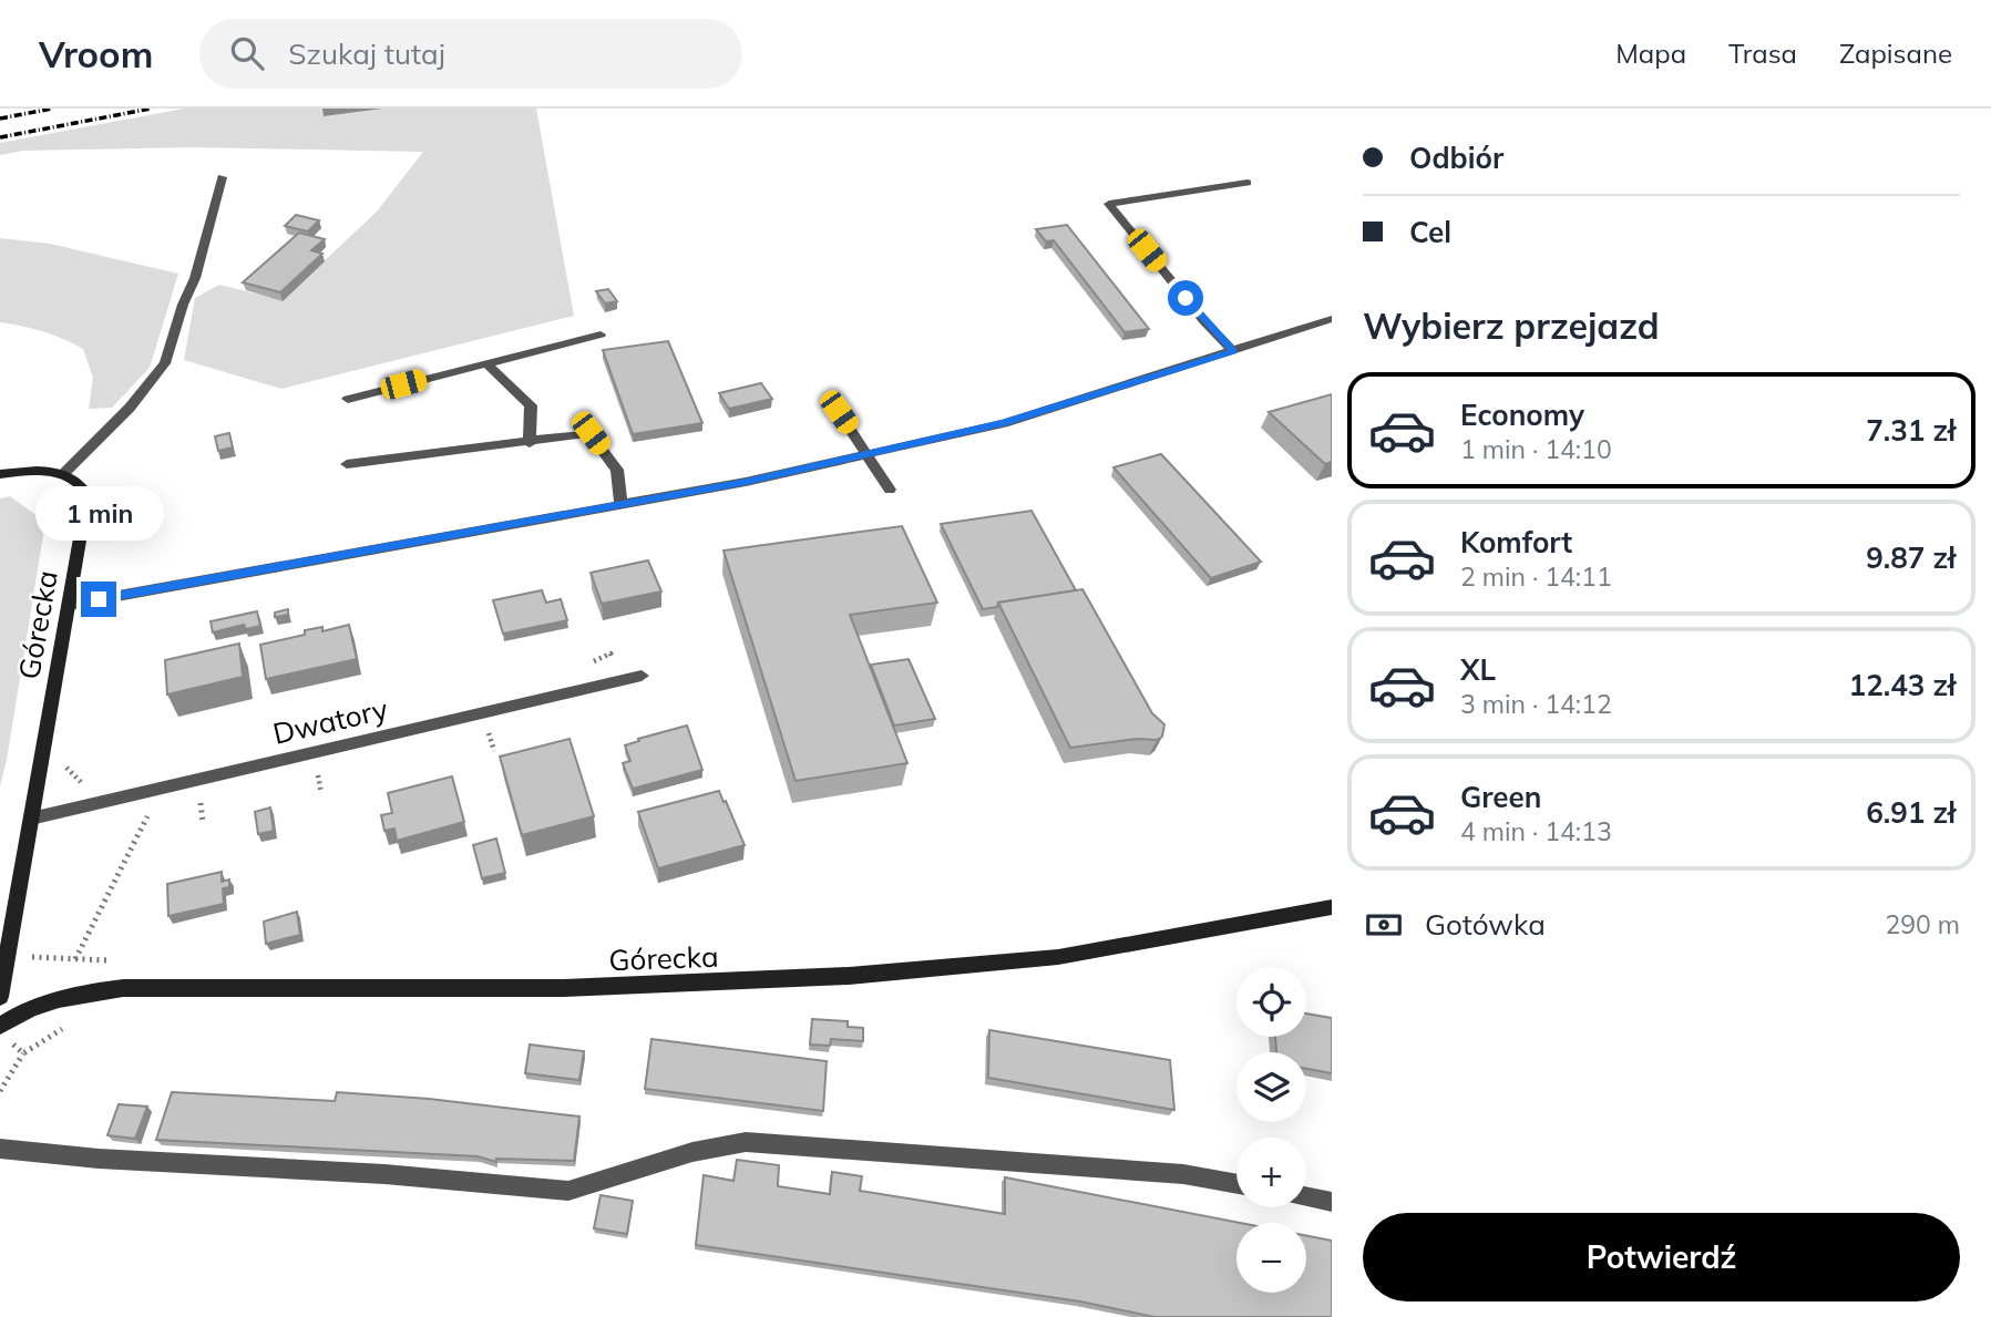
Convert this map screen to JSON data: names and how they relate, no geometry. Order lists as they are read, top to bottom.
{
  "streets": {
    "street": ["Górecka", "Dwatory"]
  },
  "crossings": [
    ["Górecka", "Dwatory"]
  ],
  "page": {
    "header": "Vroom",
    "search": "Szukaj tutaj",
    "nav": ["Mapa", "Trasa", "Zapisane"],
    "banner": ["Odbiór", "Cel"],
    "heading": "Wybierz przejazd",
    "list": [
      {
        "name": "Economy",
        "note": "1 min · 14:10",
        "value": "7.31 zł"
      },
      {
        "name": "Komfort",
        "note": "2 min · 14:11",
        "value": "9.87 zł"
      },
      {
        "name": "XL",
        "note": "3 min · 14:12",
        "value": "12.43 zł"
      },
      {
        "name": "Green",
        "note": "4 min · 14:13",
        "value": "6.91 zł"
      }
    ],
    "bubble": "1 min",
    "pay": ["Gotówka", "290 m"],
    "map_buttons": ["+", "−"],
    "buttons": "Potwierdź"
  }
}
